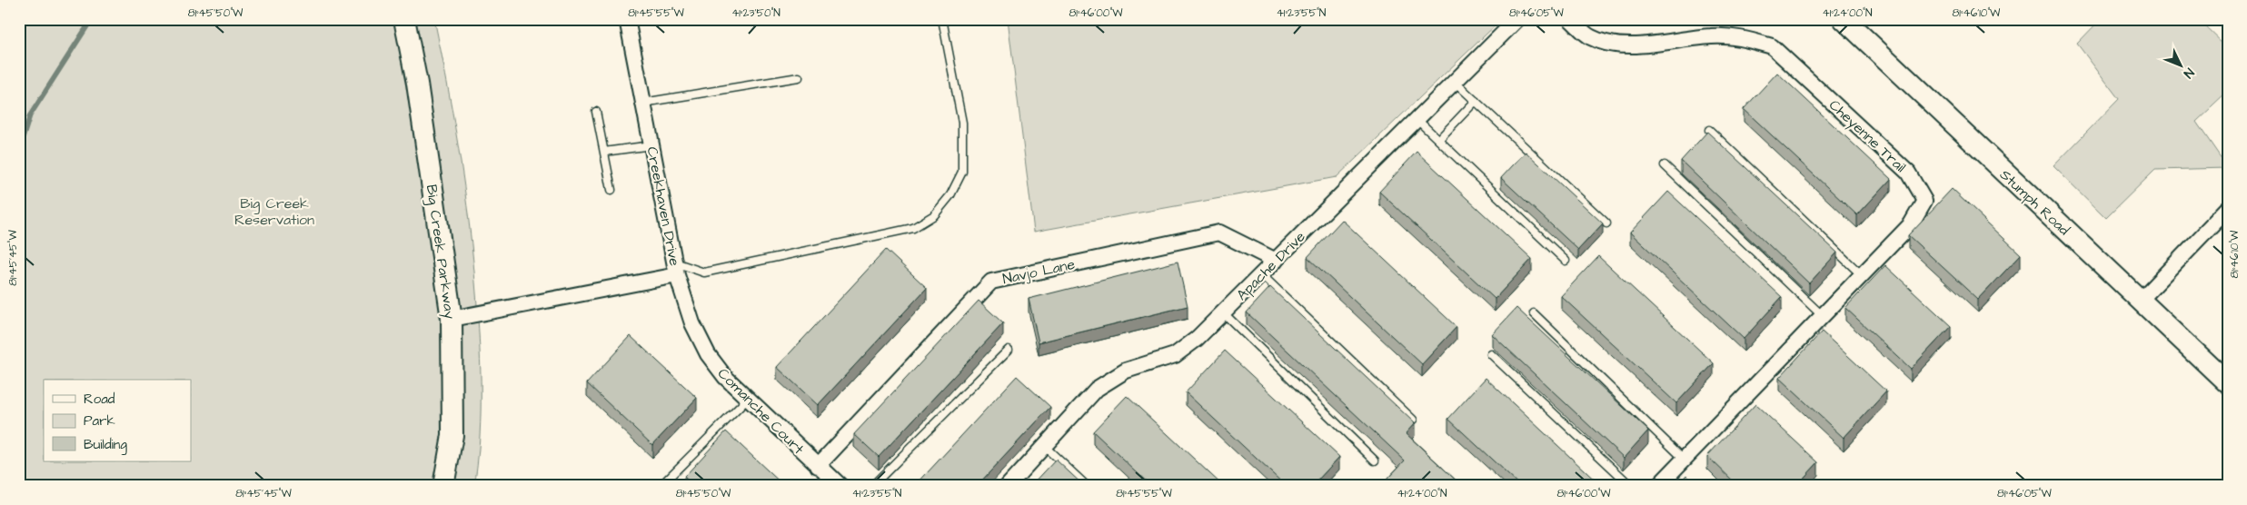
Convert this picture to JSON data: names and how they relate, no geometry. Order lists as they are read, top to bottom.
{
  "streets": {
    "main road": ["Stumph Road", "Big Creek Parkway"],
    "street": [
      "Cheyenne Trail",
      "Creekhaven Drive",
      "Apache Drive",
      "Navjo Lane",
      "Comanche Court"
    ]
  },
  "crossings": [
    ["Creekhaven Drive", "Big Creek Parkway"],
    ["Creekhaven Drive", "Comanche Court"],
    ["Apache Drive", "Navjo Lane"],
    ["Navjo Lane", "Comanche Court"]
  ],
  "parks": ["Big Creek Reservation"],
  "legend": ["Road", "Park", "Building"],
  "north": "bottom right",
  "coordinates": [
    "81°45'50\"W",
    "81°45'55\"W",
    "41°23'50\"N",
    "81°46'00\"W",
    "41°23'55\"N",
    "81°46'05\"W",
    "41°24'00\"N",
    "81°46'10\"W",
    "81°45'45\"W"
  ]
}
